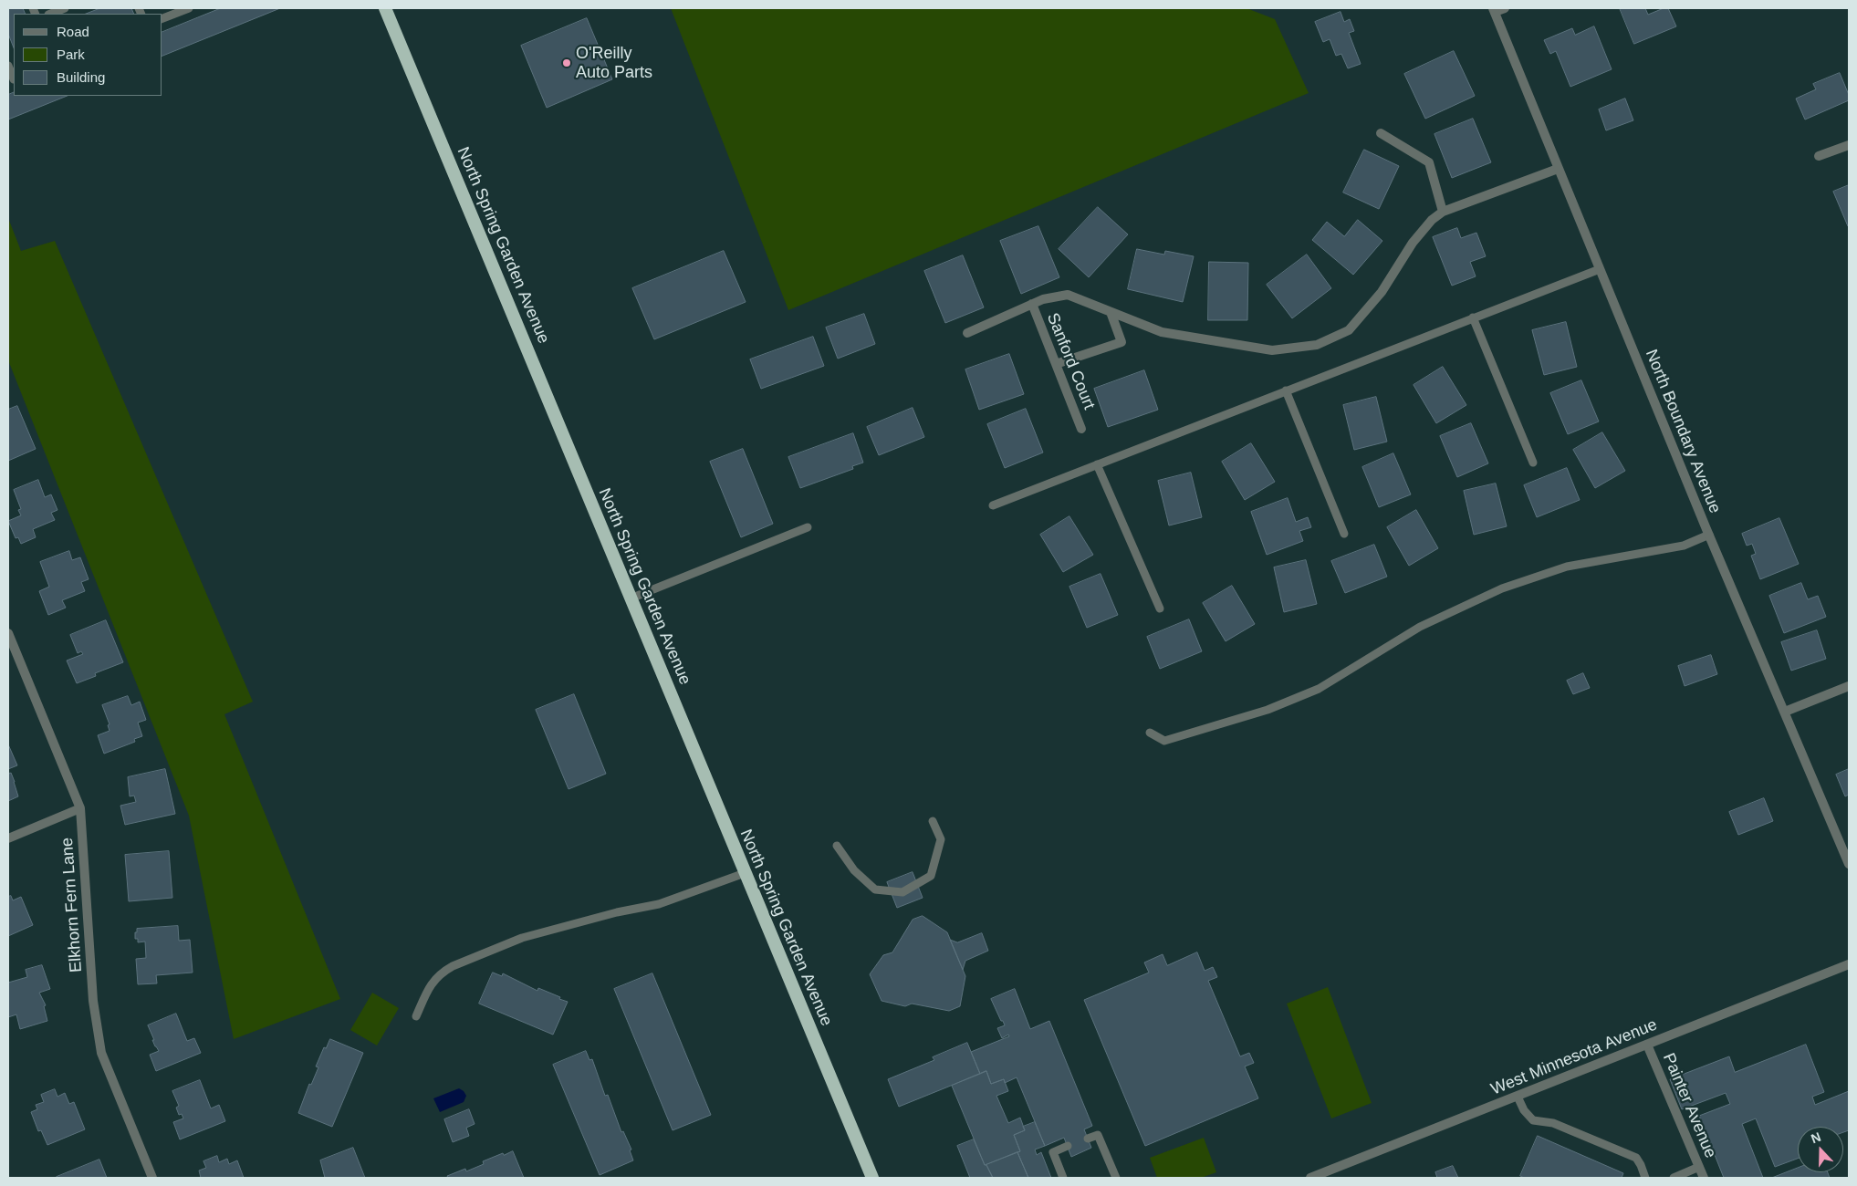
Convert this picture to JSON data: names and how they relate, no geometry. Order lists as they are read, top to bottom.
{
  "streets": {
    "highway": ["North Spring Garden Avenue"],
    "street": [
      "Sanford Court",
      "North Boundary Avenue",
      "Elkhorn Fern Lane",
      "West Minnesota Avenue",
      "Painter Avenue"
    ]
  },
  "crossings": [
    ["West Minnesota Avenue", "Painter Avenue"]
  ],
  "places": ["O'Reilly Auto Parts"],
  "legend": ["Road", "Park", "Building"],
  "north": "top"
}
